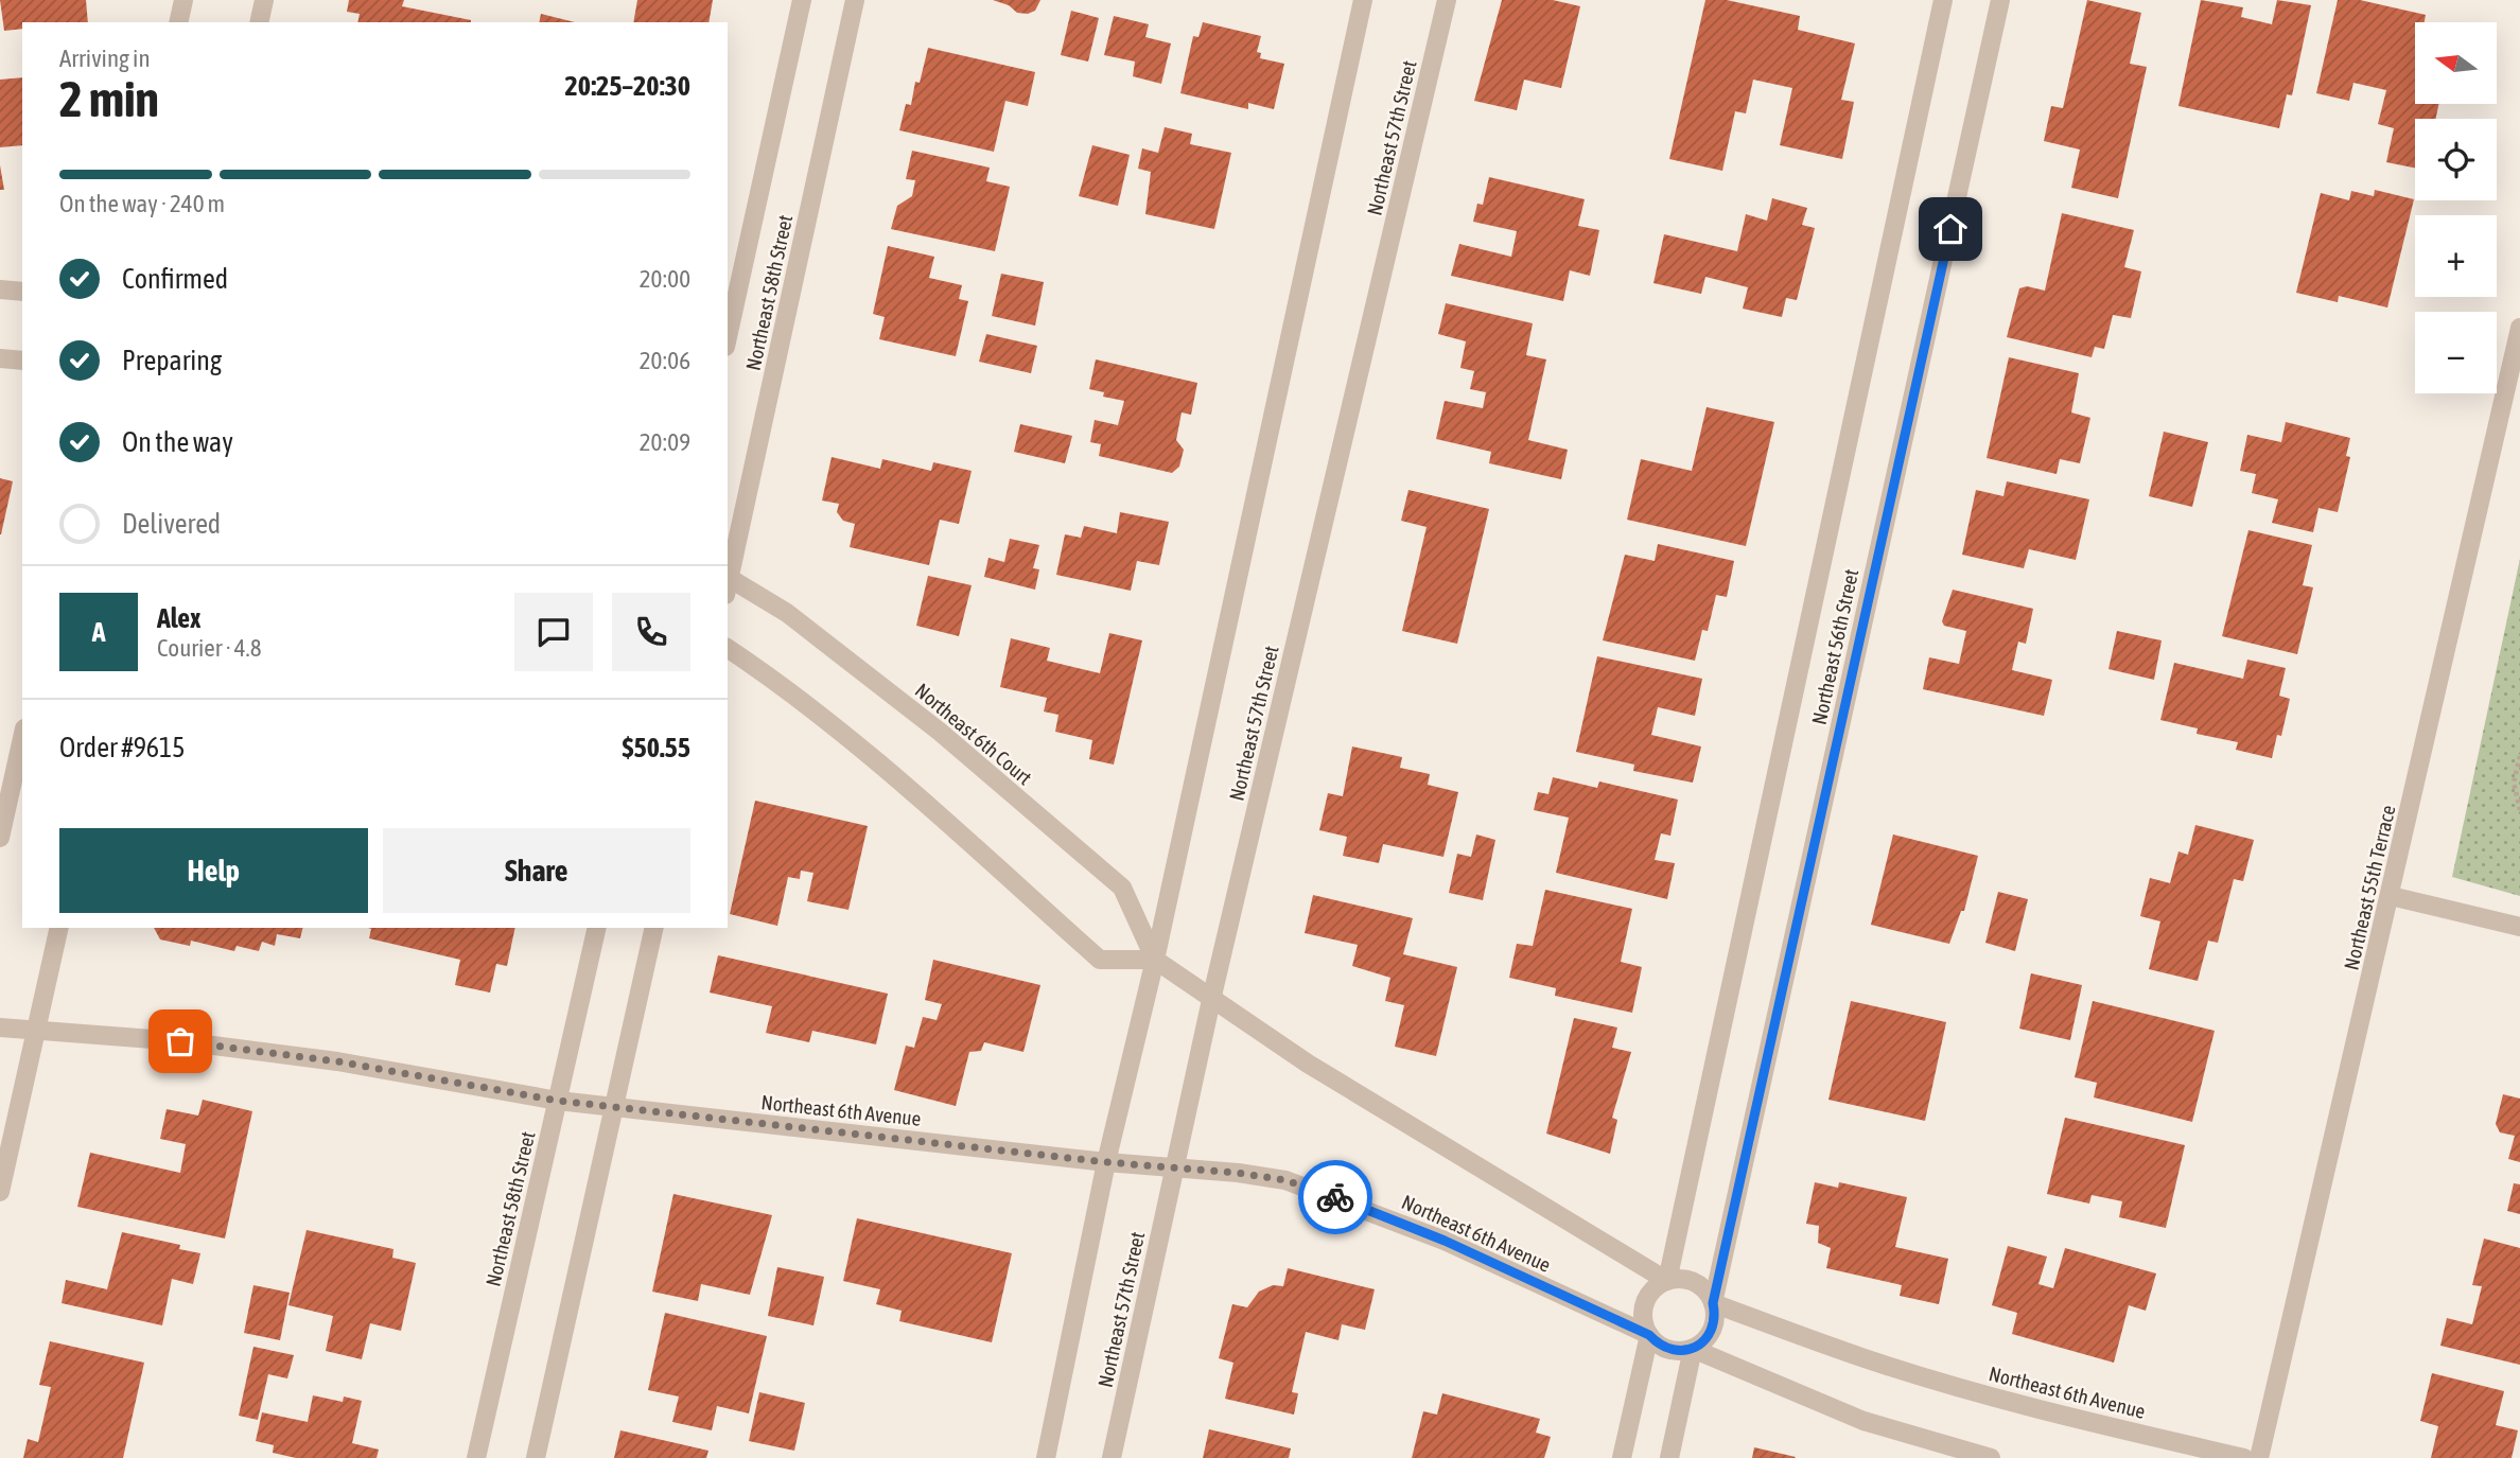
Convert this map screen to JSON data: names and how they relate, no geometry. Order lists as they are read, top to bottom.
{
  "streets": {
    "street": [
      "Northeast 57th Street",
      "Northeast 58th Street",
      "Northeast 56th Street",
      "Northeast 6th Court",
      "Northeast 55th Terrace",
      "Northeast 6th Avenue"
    ]
  },
  "crossings": [
    ["Northeast 57th Street", "Northeast 6th Court"],
    ["Northeast 57th Street", "Northeast 6th Avenue"],
    ["Northeast 58th Street", "Northeast 6th Avenue"],
    ["Northeast 56th Street", "Northeast 6th Avenue"]
  ],
  "north": "left",
  "page": {
    "map_buttons": ["+", "−"],
    "heading": ["2 min", "Arriving in", "20:25–20:30"],
    "panel": [
      "Alex",
      "Courier · 4.8",
      "Order #9615",
      "$50.55"
    ],
    "bar": "On the way · 240 m",
    "list": [
      ["Confirmed", "20:00"],
      ["Preparing", "20:06"],
      ["On the way", "20:09"],
      "Delivered"
    ],
    "round": "A",
    "buttons": ["Help", "Share"]
  }
}
